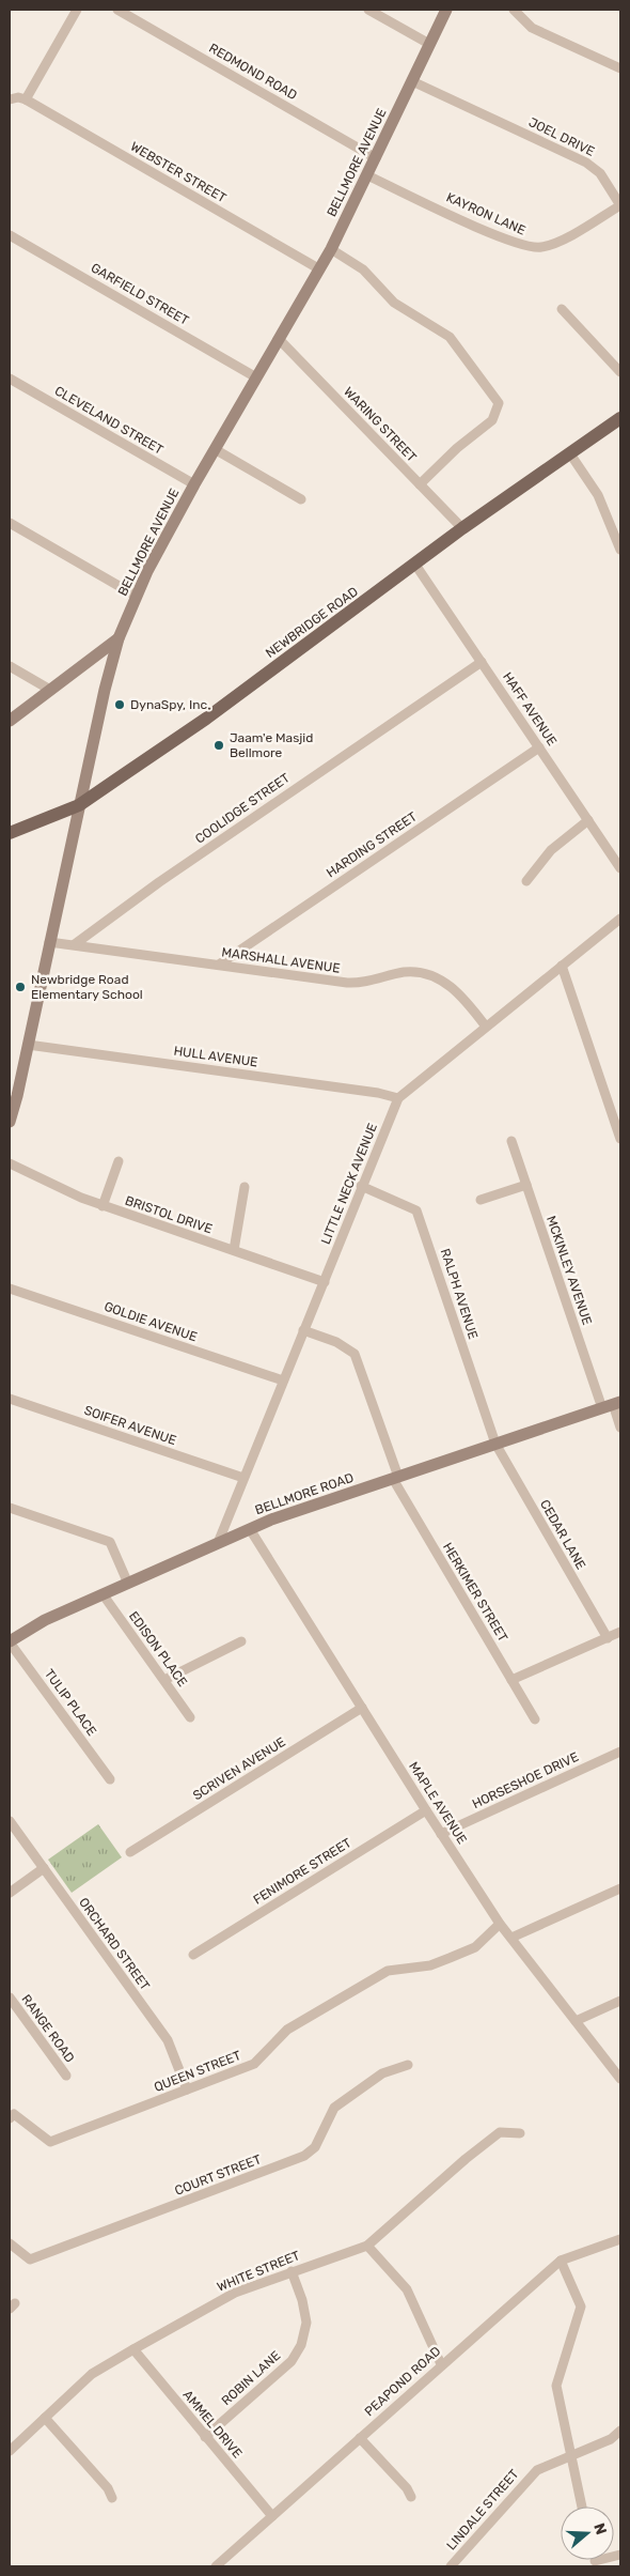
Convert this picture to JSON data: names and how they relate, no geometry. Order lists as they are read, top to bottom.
{
  "streets": {
    "main road": ["BELLMORE AVENUE", "NEWBRIDGE ROAD", "BELLMORE ROAD"],
    "street": [
      "REDMOND ROAD",
      "JOEL DRIVE",
      "WEBSTER STREET",
      "KAYRON LANE",
      "GARFIELD STREET",
      "CLEVELAND STREET",
      "WARING STREET",
      "HAFF AVENUE",
      "COOLIDGE STREET",
      "HARDING STREET",
      "MARSHALL AVENUE",
      "HULL AVENUE",
      "LITTLE NECK AVENUE",
      "BRISTOL DRIVE",
      "MCKINLEY AVENUE",
      "RALPH AVENUE",
      "GOLDIE AVENUE",
      "SOIFER AVENUE",
      "CEDAR LANE",
      "HERKIMER STREET",
      "EDISON PLACE",
      "TULIP PLACE",
      "SCRIVEN AVENUE",
      "HORSESHOE DRIVE",
      "MAPLE AVENUE",
      "FENIMORE STREET",
      "ORCHARD STREET",
      "RANGE ROAD",
      "QUEEN STREET",
      "COURT STREET",
      "WHITE STREET",
      "ROBIN LANE",
      "PEAPOND ROAD",
      "AMMEL DRIVE",
      "LINDALE STREET"
    ]
  },
  "crossings": [
    ["REDMOND ROAD", "BELLMORE AVENUE"],
    ["JOEL DRIVE", "BELLMORE AVENUE"],
    ["JOEL DRIVE", "KAYRON LANE"],
    ["BELLMORE AVENUE", "WEBSTER STREET"],
    ["BELLMORE AVENUE", "KAYRON LANE"],
    ["BELLMORE AVENUE", "GARFIELD STREET"],
    ["BELLMORE AVENUE", "CLEVELAND STREET"],
    ["BELLMORE AVENUE", "WARING STREET"],
    ["BELLMORE AVENUE", "NEWBRIDGE ROAD"],
    ["BELLMORE AVENUE", "MARSHALL AVENUE"],
    ["BELLMORE AVENUE", "HULL AVENUE"],
    ["WARING STREET", "NEWBRIDGE ROAD"],
    ["NEWBRIDGE ROAD", "HAFF AVENUE"],
    ["HAFF AVENUE", "COOLIDGE STREET"],
    ["HAFF AVENUE", "HARDING STREET"],
    ["COOLIDGE STREET", "MARSHALL AVENUE"],
    ["HARDING STREET", "MARSHALL AVENUE"],
    ["MARSHALL AVENUE", "LITTLE NECK AVENUE"],
    ["HULL AVENUE", "LITTLE NECK AVENUE"],
    ["LITTLE NECK AVENUE", "BRISTOL DRIVE"],
    ["LITTLE NECK AVENUE", "RALPH AVENUE"],
    ["LITTLE NECK AVENUE", "GOLDIE AVENUE"],
    ["LITTLE NECK AVENUE", "SOIFER AVENUE"],
    ["LITTLE NECK AVENUE", "BELLMORE ROAD"],
    ["LITTLE NECK AVENUE", "HERKIMER STREET"],
    ["MCKINLEY AVENUE", "BELLMORE ROAD"],
    ["RALPH AVENUE", "BELLMORE ROAD"],
    ["RALPH AVENUE", "CEDAR LANE"],
    ["BELLMORE ROAD", "CEDAR LANE"],
    ["BELLMORE ROAD", "HERKIMER STREET"],
    ["BELLMORE ROAD", "EDISON PLACE"],
    ["BELLMORE ROAD", "TULIP PLACE"],
    ["BELLMORE ROAD", "MAPLE AVENUE"],
    ["SCRIVEN AVENUE", "MAPLE AVENUE"],
    ["HORSESHOE DRIVE", "MAPLE AVENUE"],
    ["MAPLE AVENUE", "FENIMORE STREET"],
    ["MAPLE AVENUE", "QUEEN STREET"],
    ["ORCHARD STREET", "QUEEN STREET"],
    ["WHITE STREET", "ROBIN LANE"],
    ["WHITE STREET", "AMMEL DRIVE"],
    ["ROBIN LANE", "AMMEL DRIVE"],
    ["PEAPOND ROAD", "AMMEL DRIVE"]
  ],
  "places": ["DynaSpy, Inc.", "Jaam'e Masjid Bellmore", "Newbridge Road Elementary School"],
  "north": "right"
}
